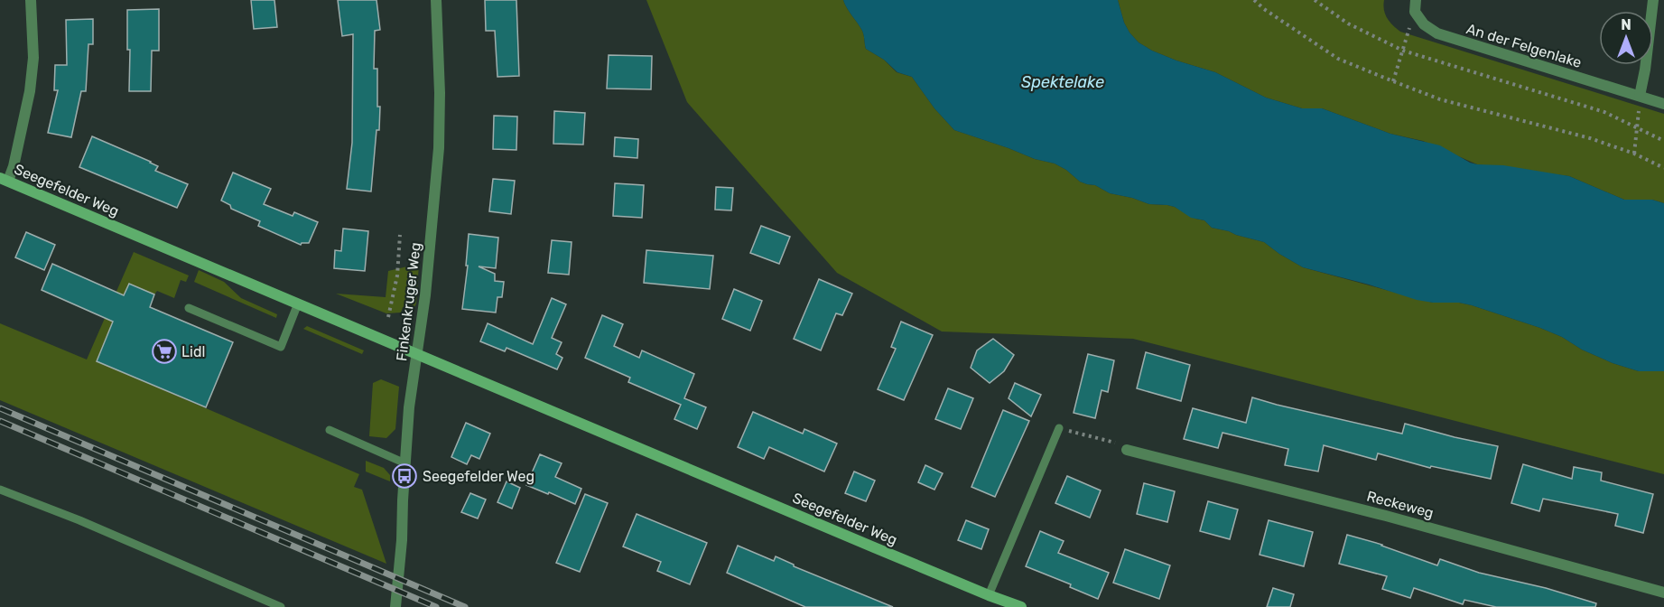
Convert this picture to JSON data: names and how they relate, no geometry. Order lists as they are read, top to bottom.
{
  "streets": {
    "street": [
      "An der Felgenlake",
      "Seegefelder Weg",
      "Finkenkruger Weg",
      "Reckeweg"
    ]
  },
  "crossings": [
    ["Seegefelder Weg", "Finkenkruger Weg"]
  ],
  "water": ["Spektelake"],
  "places": {
    "supermarket": ["Lidl"],
    "bus stop": ["Seegefelder Weg"]
  },
  "north": "top"
}
